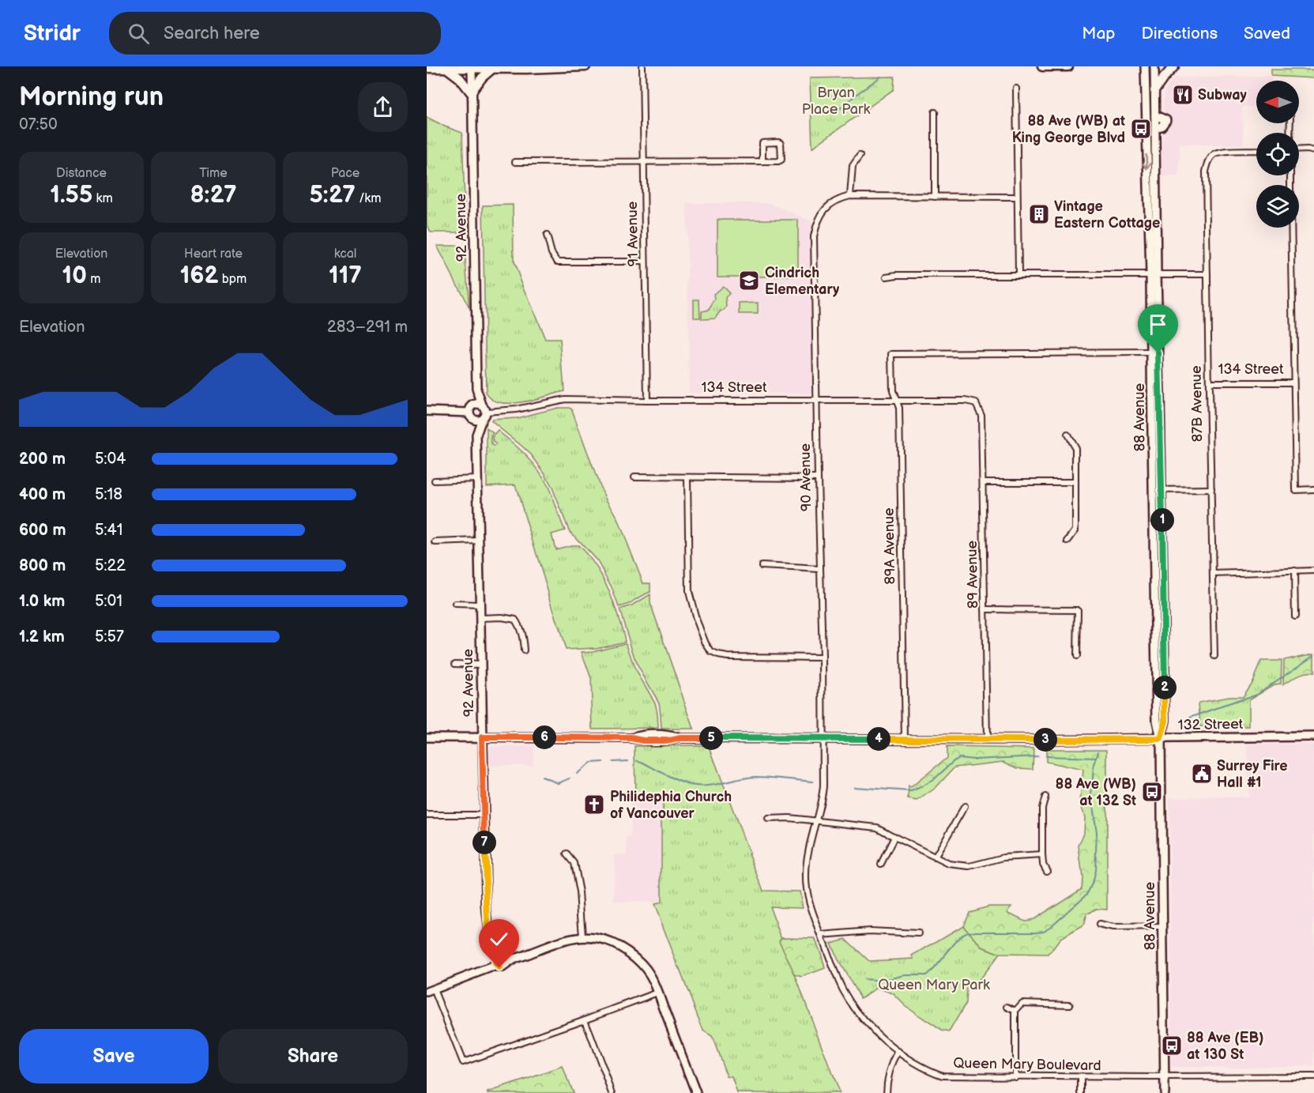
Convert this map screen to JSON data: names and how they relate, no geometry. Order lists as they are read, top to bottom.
{
  "streets": {
    "main road": ["92 Avenue", "88 Avenue", "132 Street"],
    "street": [
      "91 Avenue",
      "134 Street",
      "87B Avenue",
      "90 Avenue",
      "89A Avenue",
      "89 Avenue",
      "Queen Mary Boulevard"
    ]
  },
  "crossings": [
    ["92 Avenue", "134 Street"],
    ["92 Avenue", "132 Street"],
    ["91 Avenue", "134 Street"],
    ["134 Street", "87B Avenue"],
    ["134 Street", "90 Avenue"],
    ["134 Street", "89A Avenue"],
    ["134 Street", "89 Avenue"],
    ["88 Avenue", "89A Avenue"],
    ["88 Avenue", "132 Street"],
    ["88 Avenue", "Queen Mary Boulevard"],
    ["90 Avenue", "132 Street"],
    ["90 Avenue", "Queen Mary Boulevard"],
    ["89A Avenue", "132 Street"],
    ["89 Avenue", "132 Street"],
    ["132 Street", "Queen Mary Boulevard"]
  ],
  "parks": ["Bryan Place Park", "Queen Mary Park"],
  "places": {
    "restaurant": ["Subway"],
    "bus stop": ["88 Ave (WB) at King George Blvd", "88 Ave (WB) at 132 St", "88 Ave (EB) at 130 St"],
    "building": ["Vintage Eastern Cottage"],
    "school or university": ["Cindrich Elementary"],
    "public building": ["Surrey Fire Hall #1"],
    "church": ["Philidephia Church of Vancouver"]
  },
  "north": "left",
  "page": {
    "header": "Stridr",
    "search": "Search here",
    "nav": ["Map", "Directions", "Saved"],
    "heading": ["Morning run", "07:50"],
    "stats": [
      ["Distance", "1.55 km"],
      ["Time", "8:27"],
      ["Pace", "5:27 /km"],
      ["Elevation", "10 m"],
      ["Heart rate", "162 bpm"],
      ["kcal", "117"]
    ],
    "chart": ["Elevation", "283–291 m"],
    "list": [
      {
        "name": "200 m",
        "note": "5:04"
      },
      {
        "name": "400 m",
        "note": "5:18"
      },
      {
        "name": "600 m",
        "note": "5:41"
      },
      {
        "name": "800 m",
        "note": "5:22"
      },
      {
        "name": "1.0 km",
        "note": "5:01"
      },
      {
        "name": "1.2 km",
        "note": "5:57"
      }
    ],
    "pins": [
      "1",
      "2",
      "6",
      "5",
      "4",
      "3",
      "7"
    ],
    "buttons": ["Save", "Share"]
  }
}
